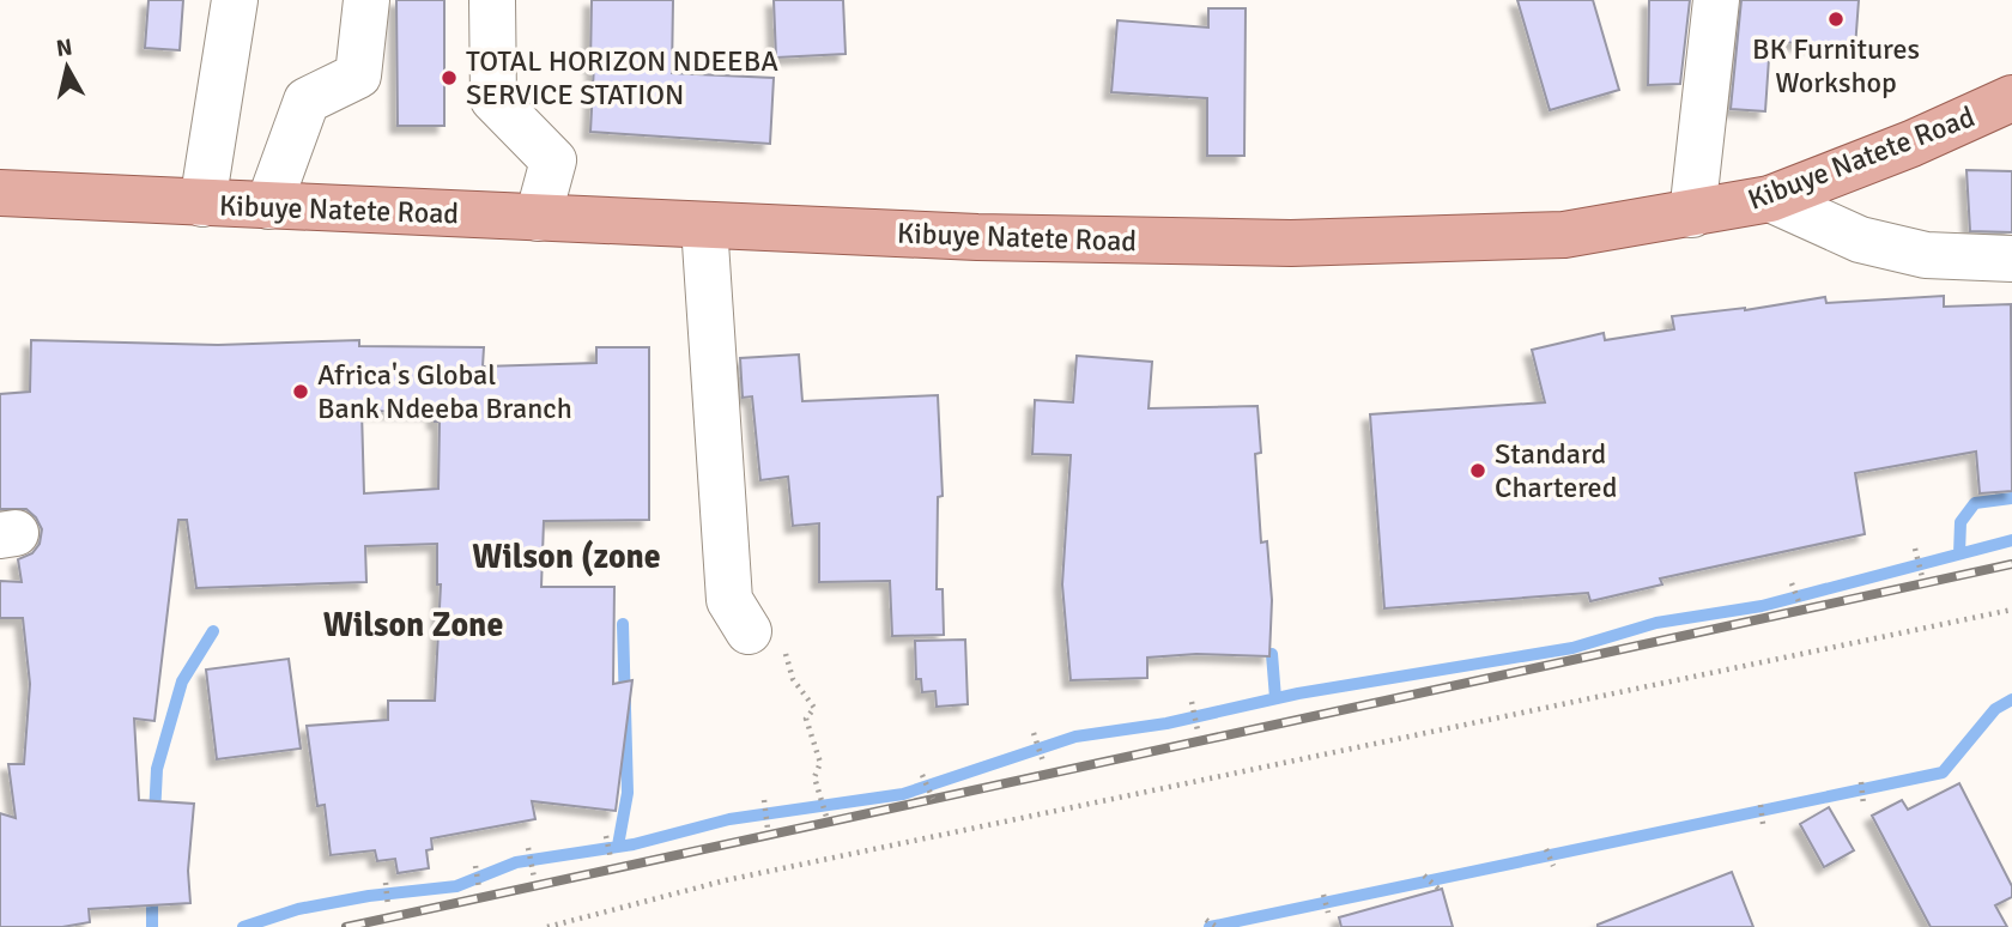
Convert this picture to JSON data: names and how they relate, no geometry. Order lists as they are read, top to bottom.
{
  "streets": {
    "main road": ["Kibuye Natete Road"]
  },
  "districts": ["Wilson (zone", "Wilson Zone"],
  "places": [
    "BK Furnitures Workshop",
    "TOTAL HORIZON NDEEBA SERVICE STATION",
    "Africa's Global Bank Ndeeba Branch",
    "Standard Chartered"
  ],
  "north": "top"
}
